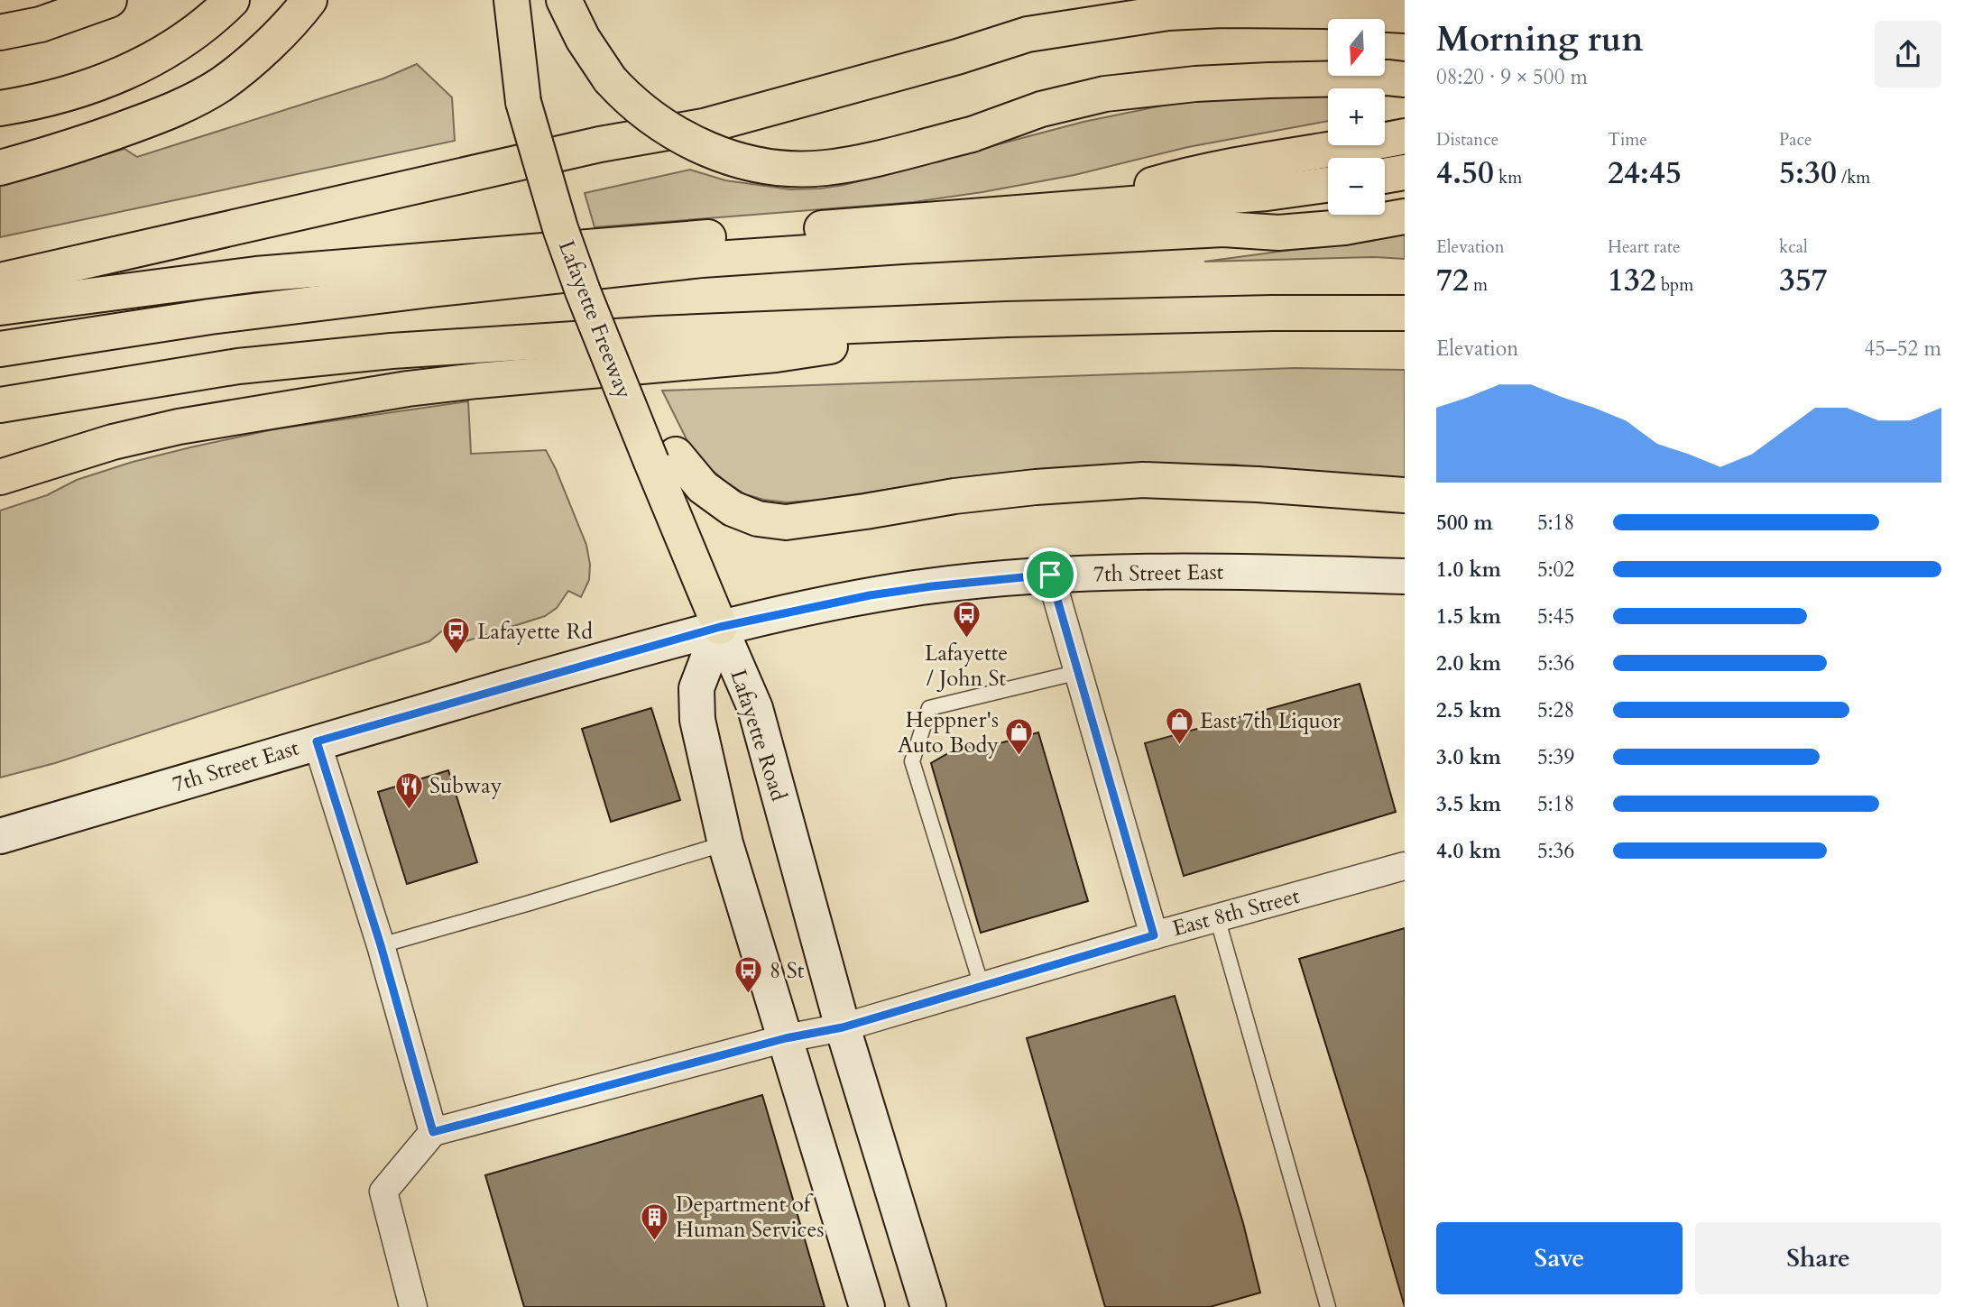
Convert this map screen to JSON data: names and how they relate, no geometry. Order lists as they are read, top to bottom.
{
  "streets": {
    "highway": ["Lafayette Freeway"],
    "main road": ["7th Street East", "Lafayette Road"],
    "street": ["East 8th Street"]
  },
  "crossings": [
    ["7th Street East", "Lafayette Road"],
    ["Lafayette Road", "East 8th Street"]
  ],
  "places": {
    "bus stop": ["Lafayette / John St", "Lafayette Rd", "8 St"],
    "shop": ["East 7th Liquor", "Heppner's Auto Body"],
    "restaurant": ["Subway"],
    "building": ["Department of Human Services"]
  },
  "north": "bottom",
  "page": {
    "heading": ["Morning run", "08:20 · 9 × 500 m"],
    "map_buttons": ["+", "−"],
    "stats": [
      ["Distance", "4.50 km"],
      ["Time", "24:45"],
      ["Pace", "5:30 /km"],
      ["Elevation", "72 m"],
      ["Heart rate", "132 bpm"],
      ["kcal", "357"]
    ],
    "chart": ["Elevation", "45–52 m"],
    "list": [
      {
        "name": "500 m",
        "note": "5:18"
      },
      {
        "name": "1.0 km",
        "note": "5:02"
      },
      {
        "name": "1.5 km",
        "note": "5:45"
      },
      {
        "name": "2.0 km",
        "note": "5:36"
      },
      {
        "name": "2.5 km",
        "note": "5:28"
      },
      {
        "name": "3.0 km",
        "note": "5:39"
      },
      {
        "name": "3.5 km",
        "note": "5:18"
      },
      {
        "name": "4.0 km",
        "note": "5:36"
      }
    ],
    "buttons": ["Save", "Share"]
  }
}
